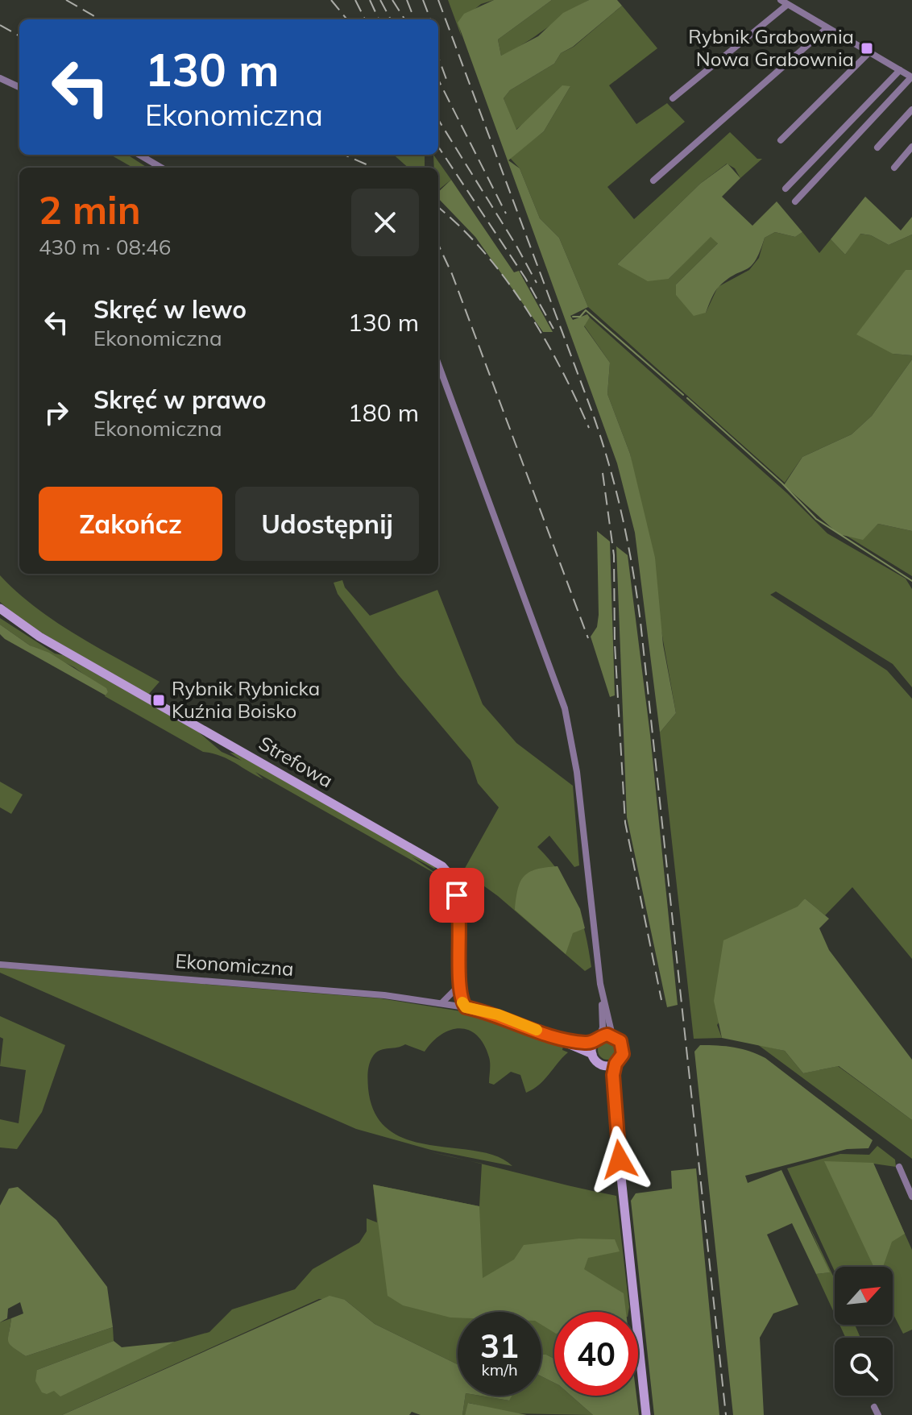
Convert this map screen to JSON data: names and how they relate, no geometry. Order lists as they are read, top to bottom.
{
  "streets": {
    "street": ["Strefowa", "Ekonomiczna"]
  },
  "places": {
    "transit": ["Rybnik Grabownia Nowa Grabownia", "Rybnik Rybnicka Kuźnia Boisko"]
  },
  "north": "top right",
  "page": {
    "turn": ["130 m", "Ekonomiczna"],
    "heading": ["2 min", "430 m · 08:46"],
    "list": [
      {
        "name": "Skręć w lewo",
        "note": "Ekonomiczna",
        "value": "130 m"
      },
      {
        "name": "Skręć w prawo",
        "note": "Ekonomiczna",
        "value": "180 m"
      }
    ],
    "buttons": ["Zakończ", "Udostępnij"],
    "speed": "31 km/h",
    "limit": "40"
  }
}
